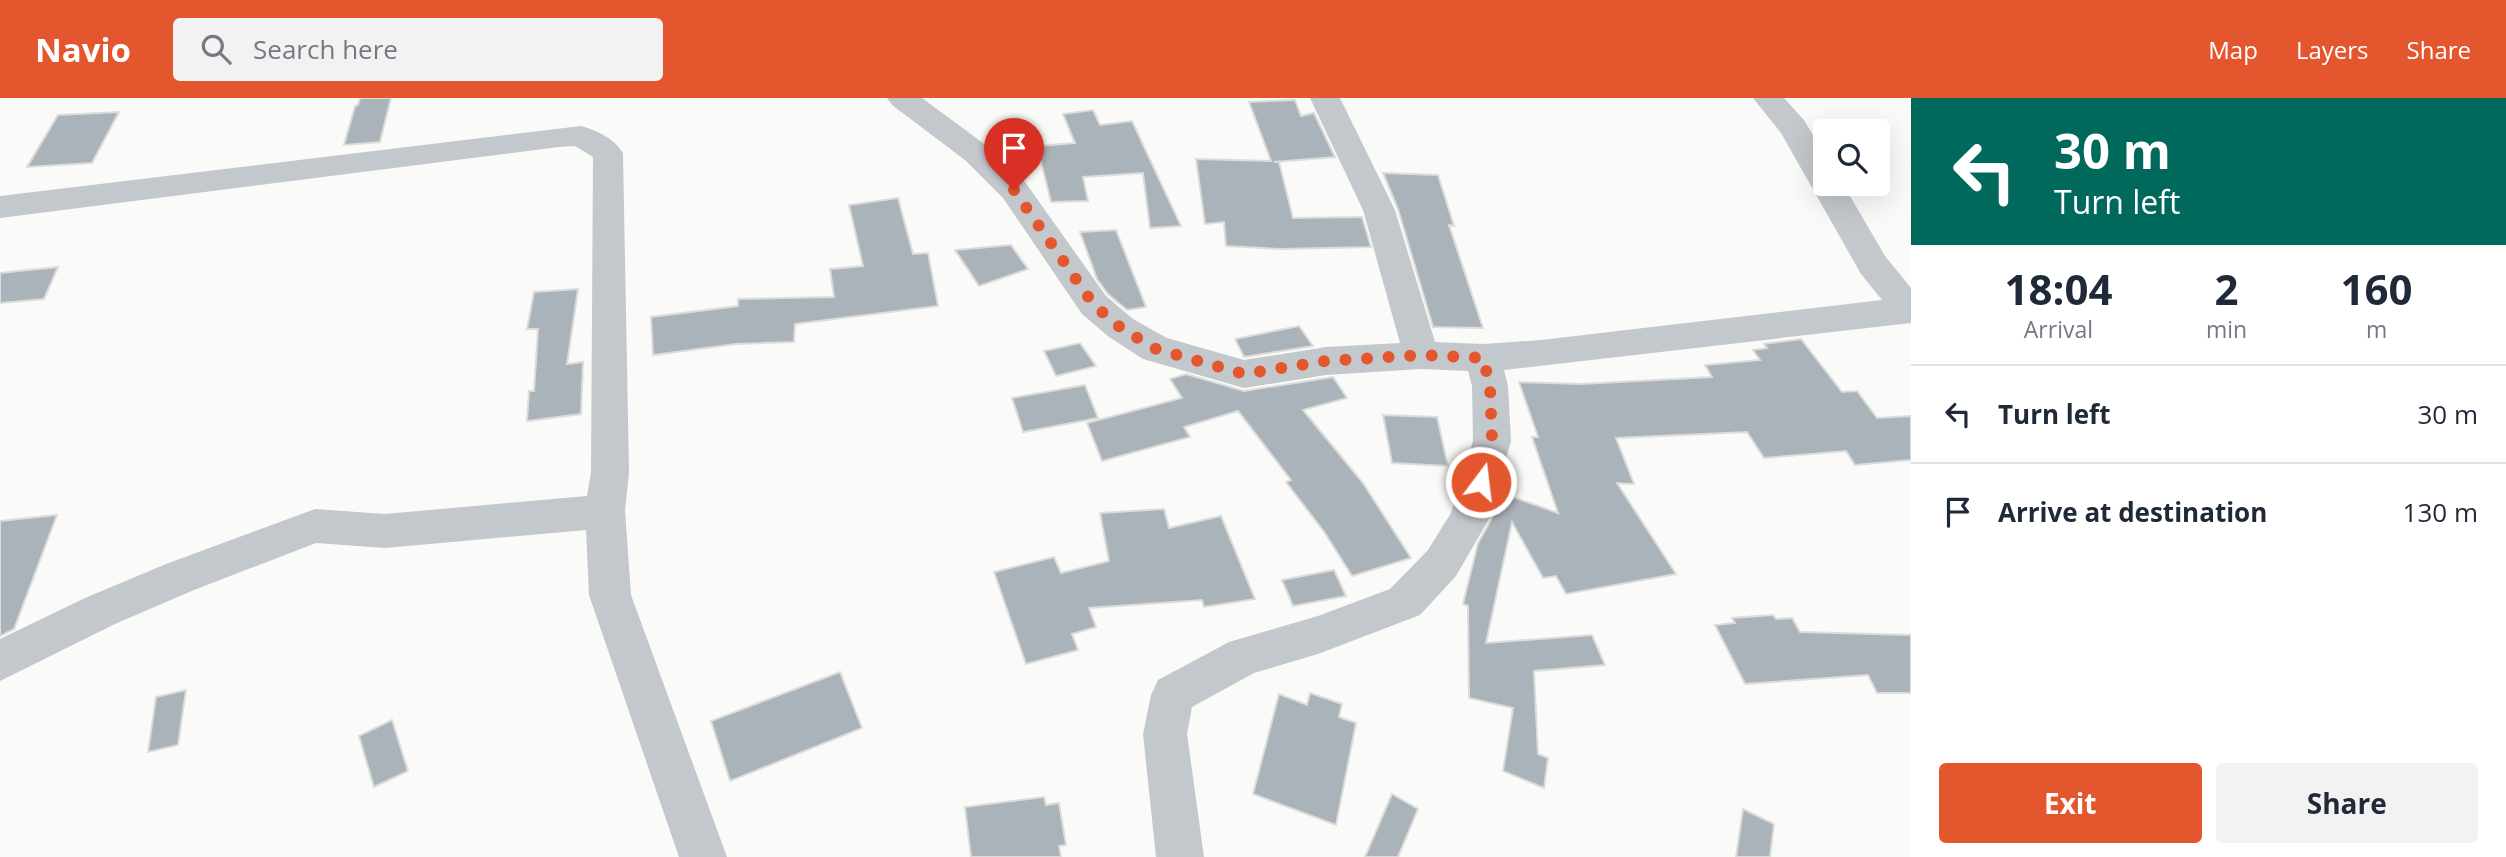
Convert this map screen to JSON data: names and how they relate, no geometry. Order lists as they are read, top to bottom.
{
  "page": {
    "header": "Navio",
    "search": "Search here",
    "nav": ["Map", "Layers", "Share"],
    "turn": ["30 m", "Turn left"],
    "eta": [
      "18:04",
      "Arrival",
      "2",
      "min",
      "160",
      "m"
    ],
    "list": [
      {
        "name": "Turn left",
        "value": "30 m"
      },
      {
        "name": "Arrive at destination",
        "value": "130 m"
      }
    ],
    "buttons": ["Exit", "Share"]
  }
}
